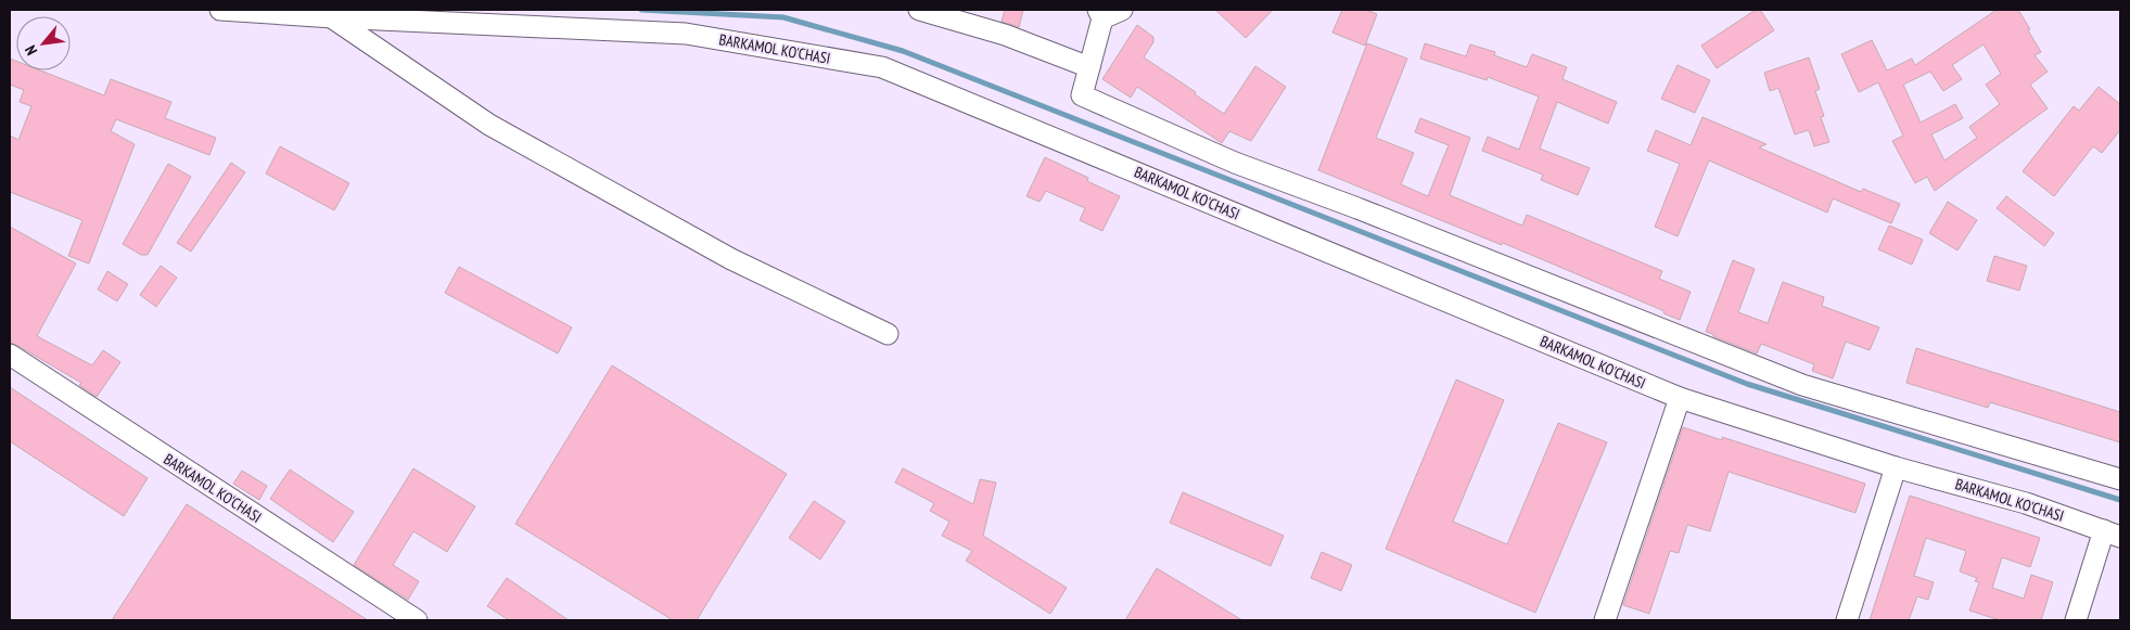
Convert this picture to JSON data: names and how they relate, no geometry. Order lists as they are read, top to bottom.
{
  "streets": {
    "street": ["BARKAMOL KO'CHASI"]
  },
  "north": "bottom left"
}
